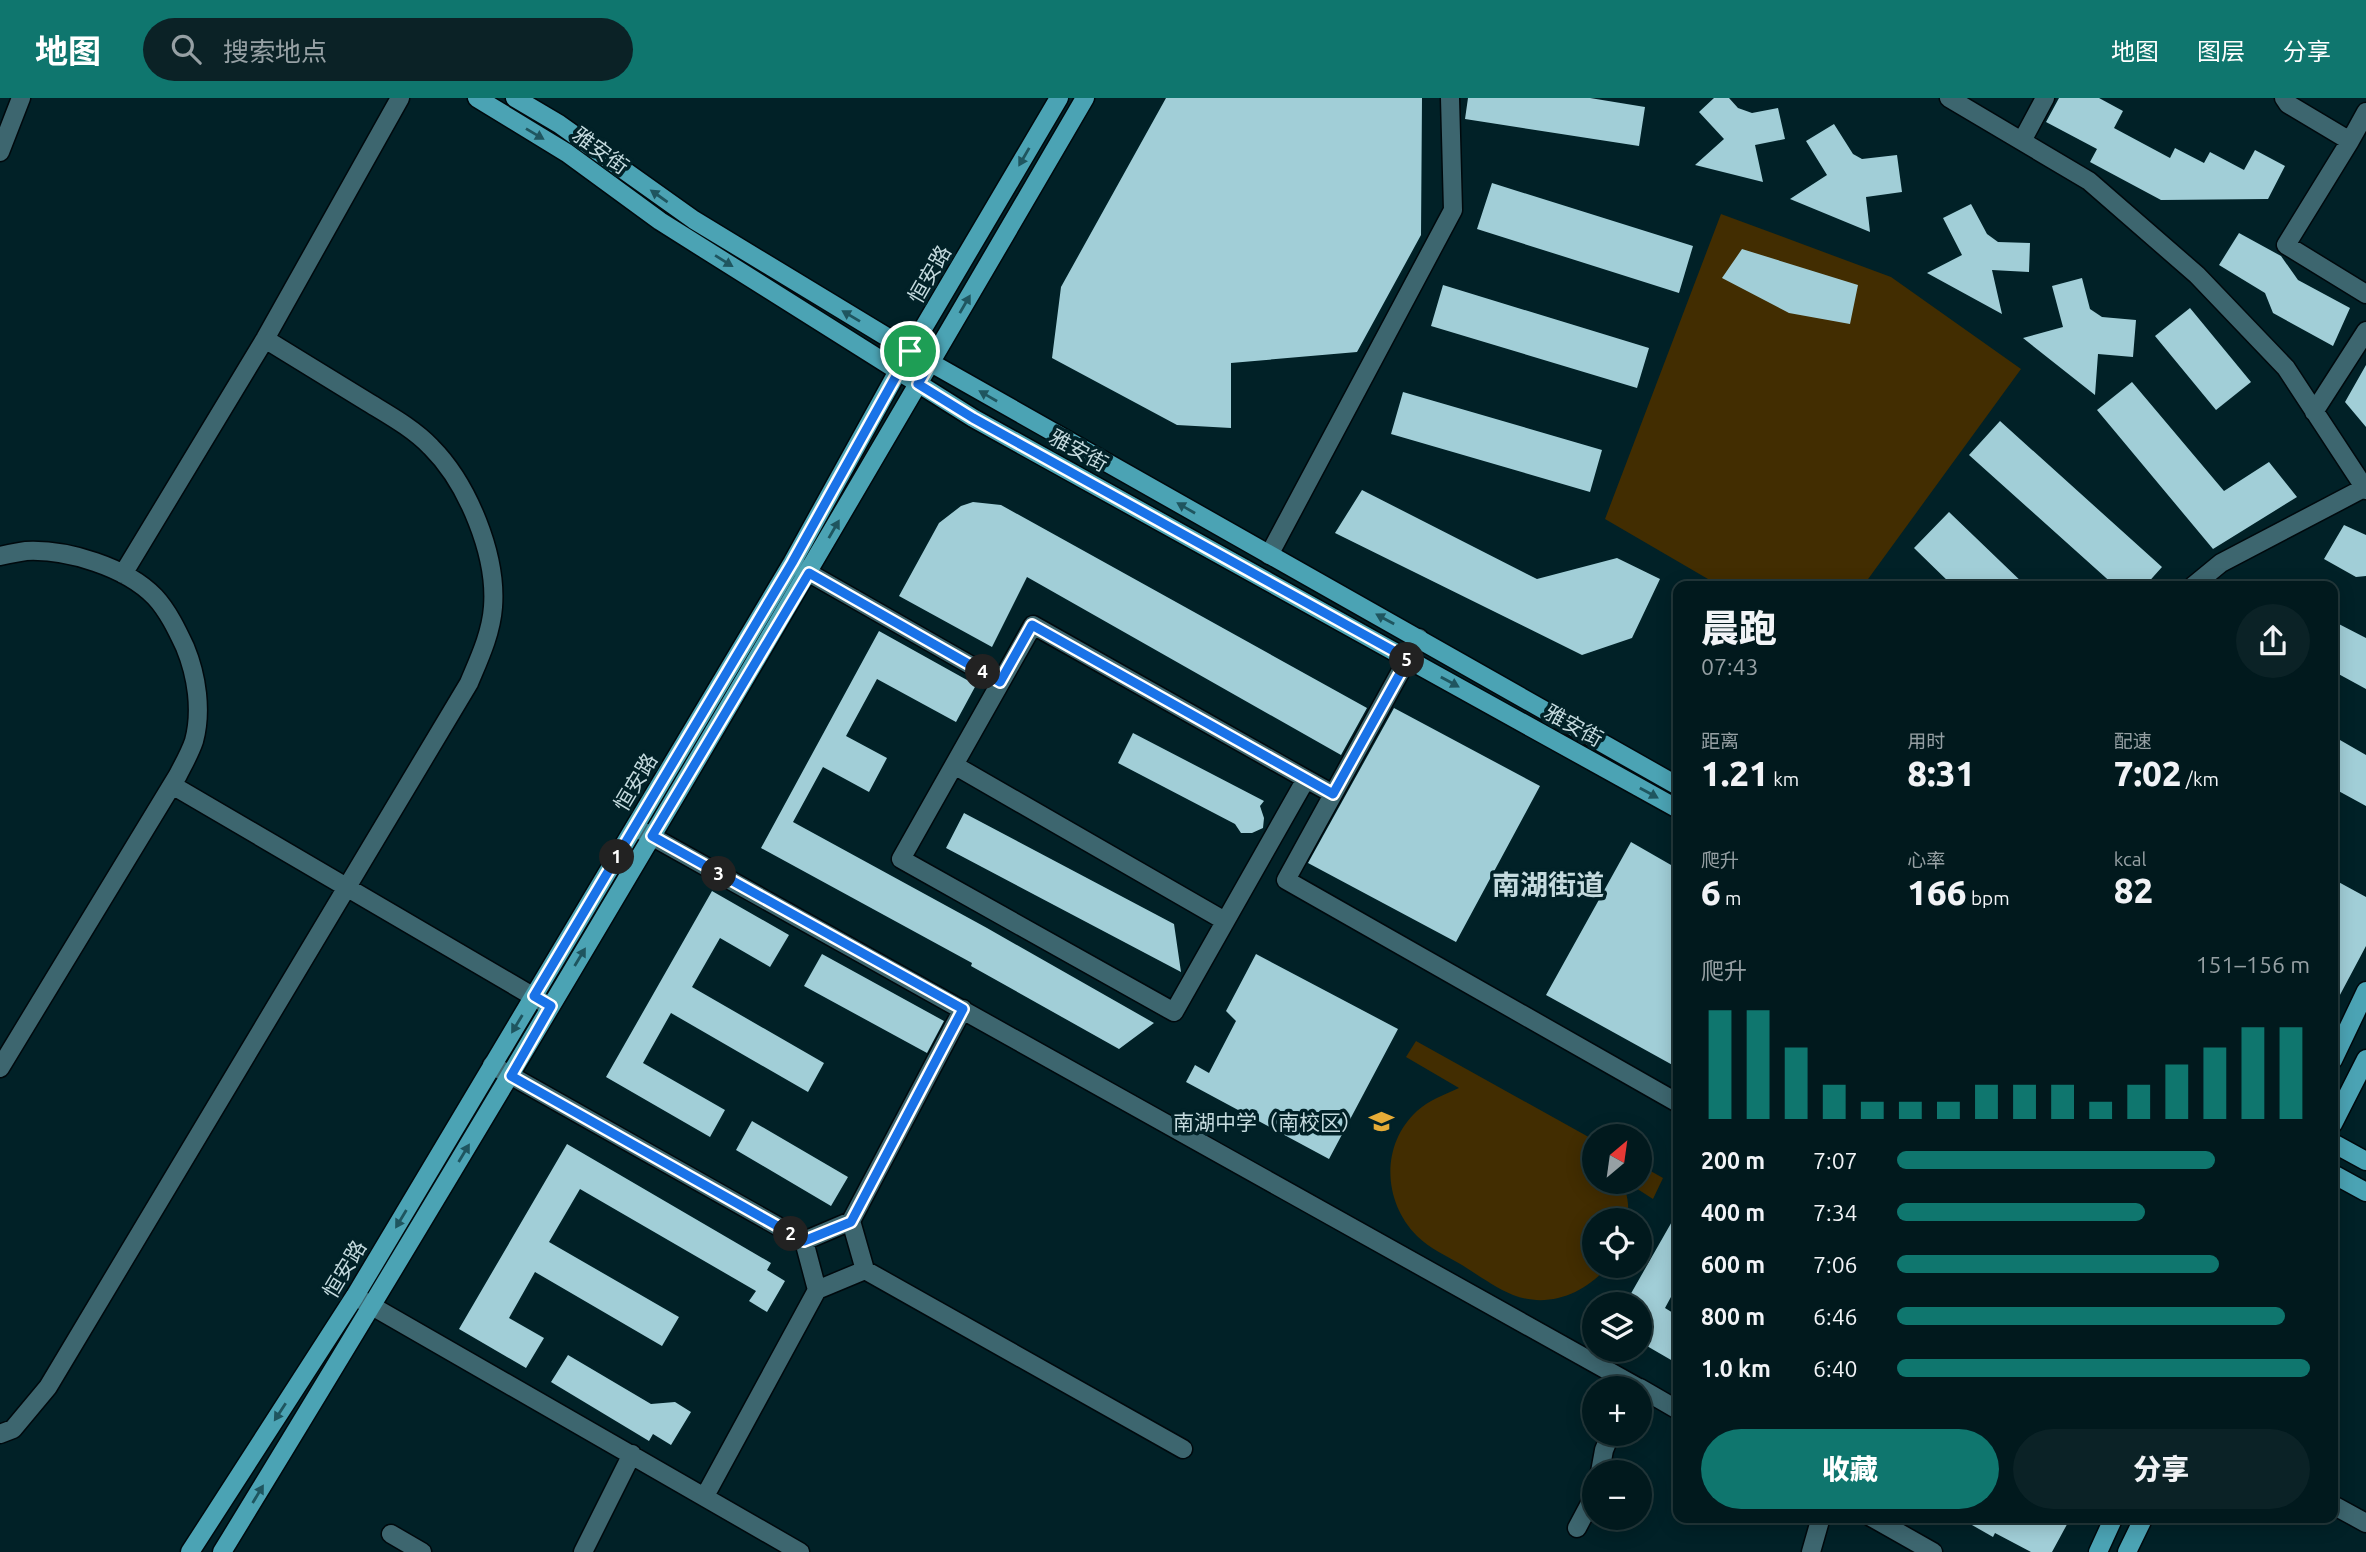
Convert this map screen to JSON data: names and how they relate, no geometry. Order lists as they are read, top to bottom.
{
  "streets": {
    "main road": ["雅安街", "恒安路"]
  },
  "crossings": [
    ["雅安街", "恒安路"]
  ],
  "districts": ["南湖街道"],
  "places": {
    "school or university": ["南湖中学（南校区）"]
  },
  "north": "top right",
  "page": {
    "header": "地图",
    "search": "搜索地点",
    "nav": ["地图", "图层", "分享"],
    "heading": ["晨跑", "07:43"],
    "pins": [
      "5",
      "4",
      "1",
      "3",
      "2"
    ],
    "stats": [
      ["距离", "1.21 km"],
      ["用时", "8:31"],
      ["配速", "7:02 /km"],
      ["爬升", "6 m"],
      ["心率", "166 bpm"],
      ["kcal", "82"]
    ],
    "chart": ["爬升", "151–156 m"],
    "map_buttons": ["+", "−"],
    "list": [
      {
        "name": "200 m",
        "note": "7:07"
      },
      {
        "name": "400 m",
        "note": "7:34"
      },
      {
        "name": "600 m",
        "note": "7:06"
      },
      {
        "name": "800 m",
        "note": "6:46"
      },
      {
        "name": "1.0 km",
        "note": "6:40"
      }
    ],
    "buttons": ["收藏", "分享"]
  }
}
